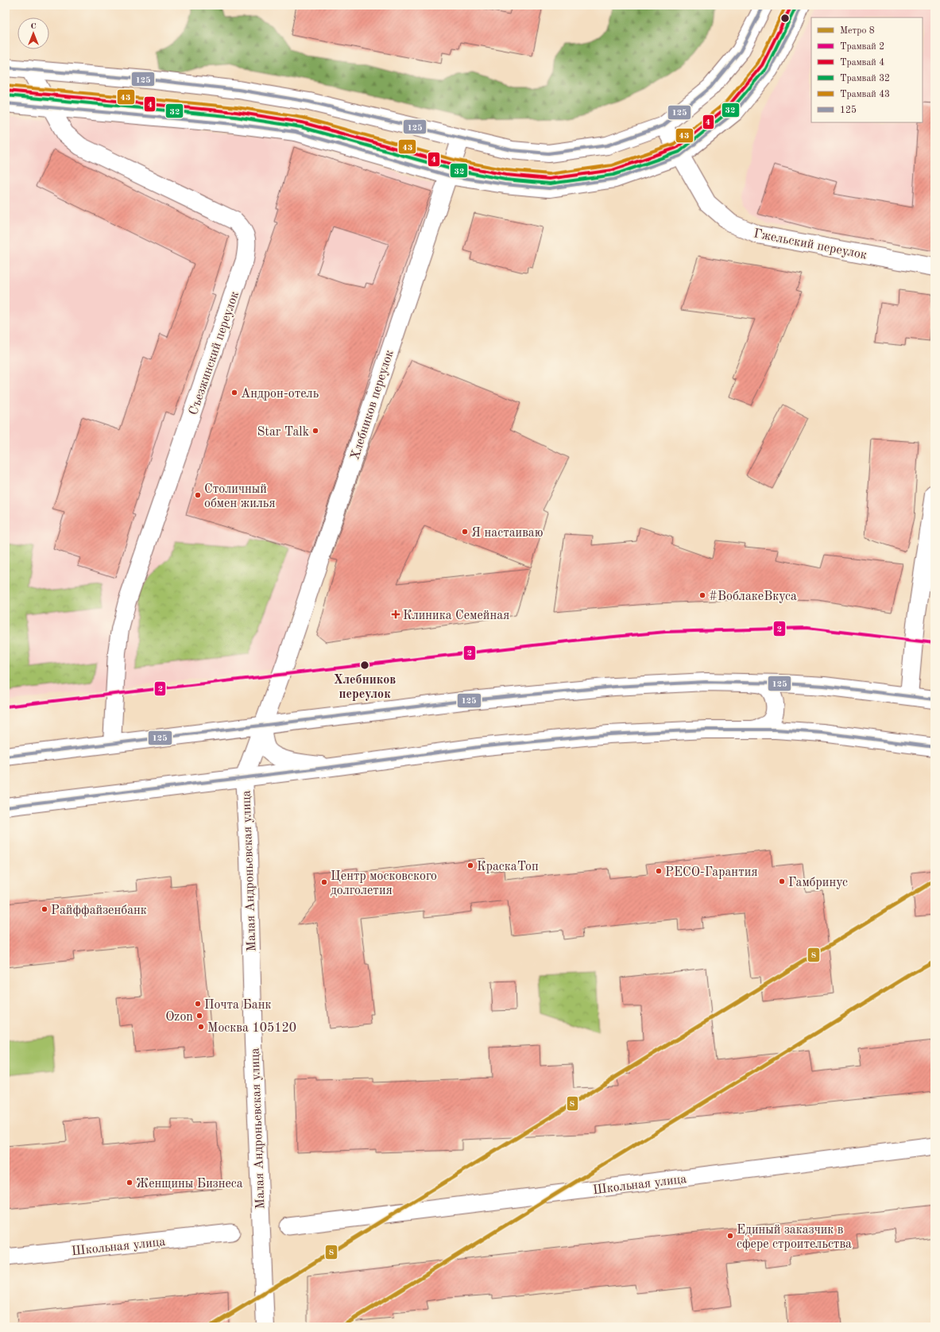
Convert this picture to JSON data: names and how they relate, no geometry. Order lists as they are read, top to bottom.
{
  "streets": {
    "street": [
      "Гжельский переулок",
      "Съезжинский переулок",
      "Хлебников переулок",
      "Малая Андроньевская улица",
      "Школьная улица"
    ]
  },
  "crossings": [
    ["Хлебников переулок", "Малая Андроньевская улица"]
  ],
  "places": {
    "other": [
      "Андрон-отель",
      "Star Talk",
      "Столичный обмен жилья",
      "Я настаиваю",
      "#ВоблакеВкуса",
      "Хлебников переулок",
      "КраскаТоп",
      "РЕСО-Гарантия",
      "Гамбринус",
      "Центр московского долголетия",
      "Райффайзенбанк",
      "Почта Банк",
      "Ozon",
      "Москва 105120",
      "Женщины Бизнеса",
      "Единый заказчик в сфере строительства"
    ],
    "health": ["Клиника Семейная"]
  },
  "lines": [
    "tram line 4",
    "tram line 43",
    "transit line 125",
    "tram line 32",
    "tram line 2",
    "metro line 8"
  ],
  "legend": [
    "Метро 8",
    "Трамвай 2",
    "Трамвай 4",
    "Трамвай 32",
    "Трамвай 43",
    "125"
  ],
  "north": "top"
}
